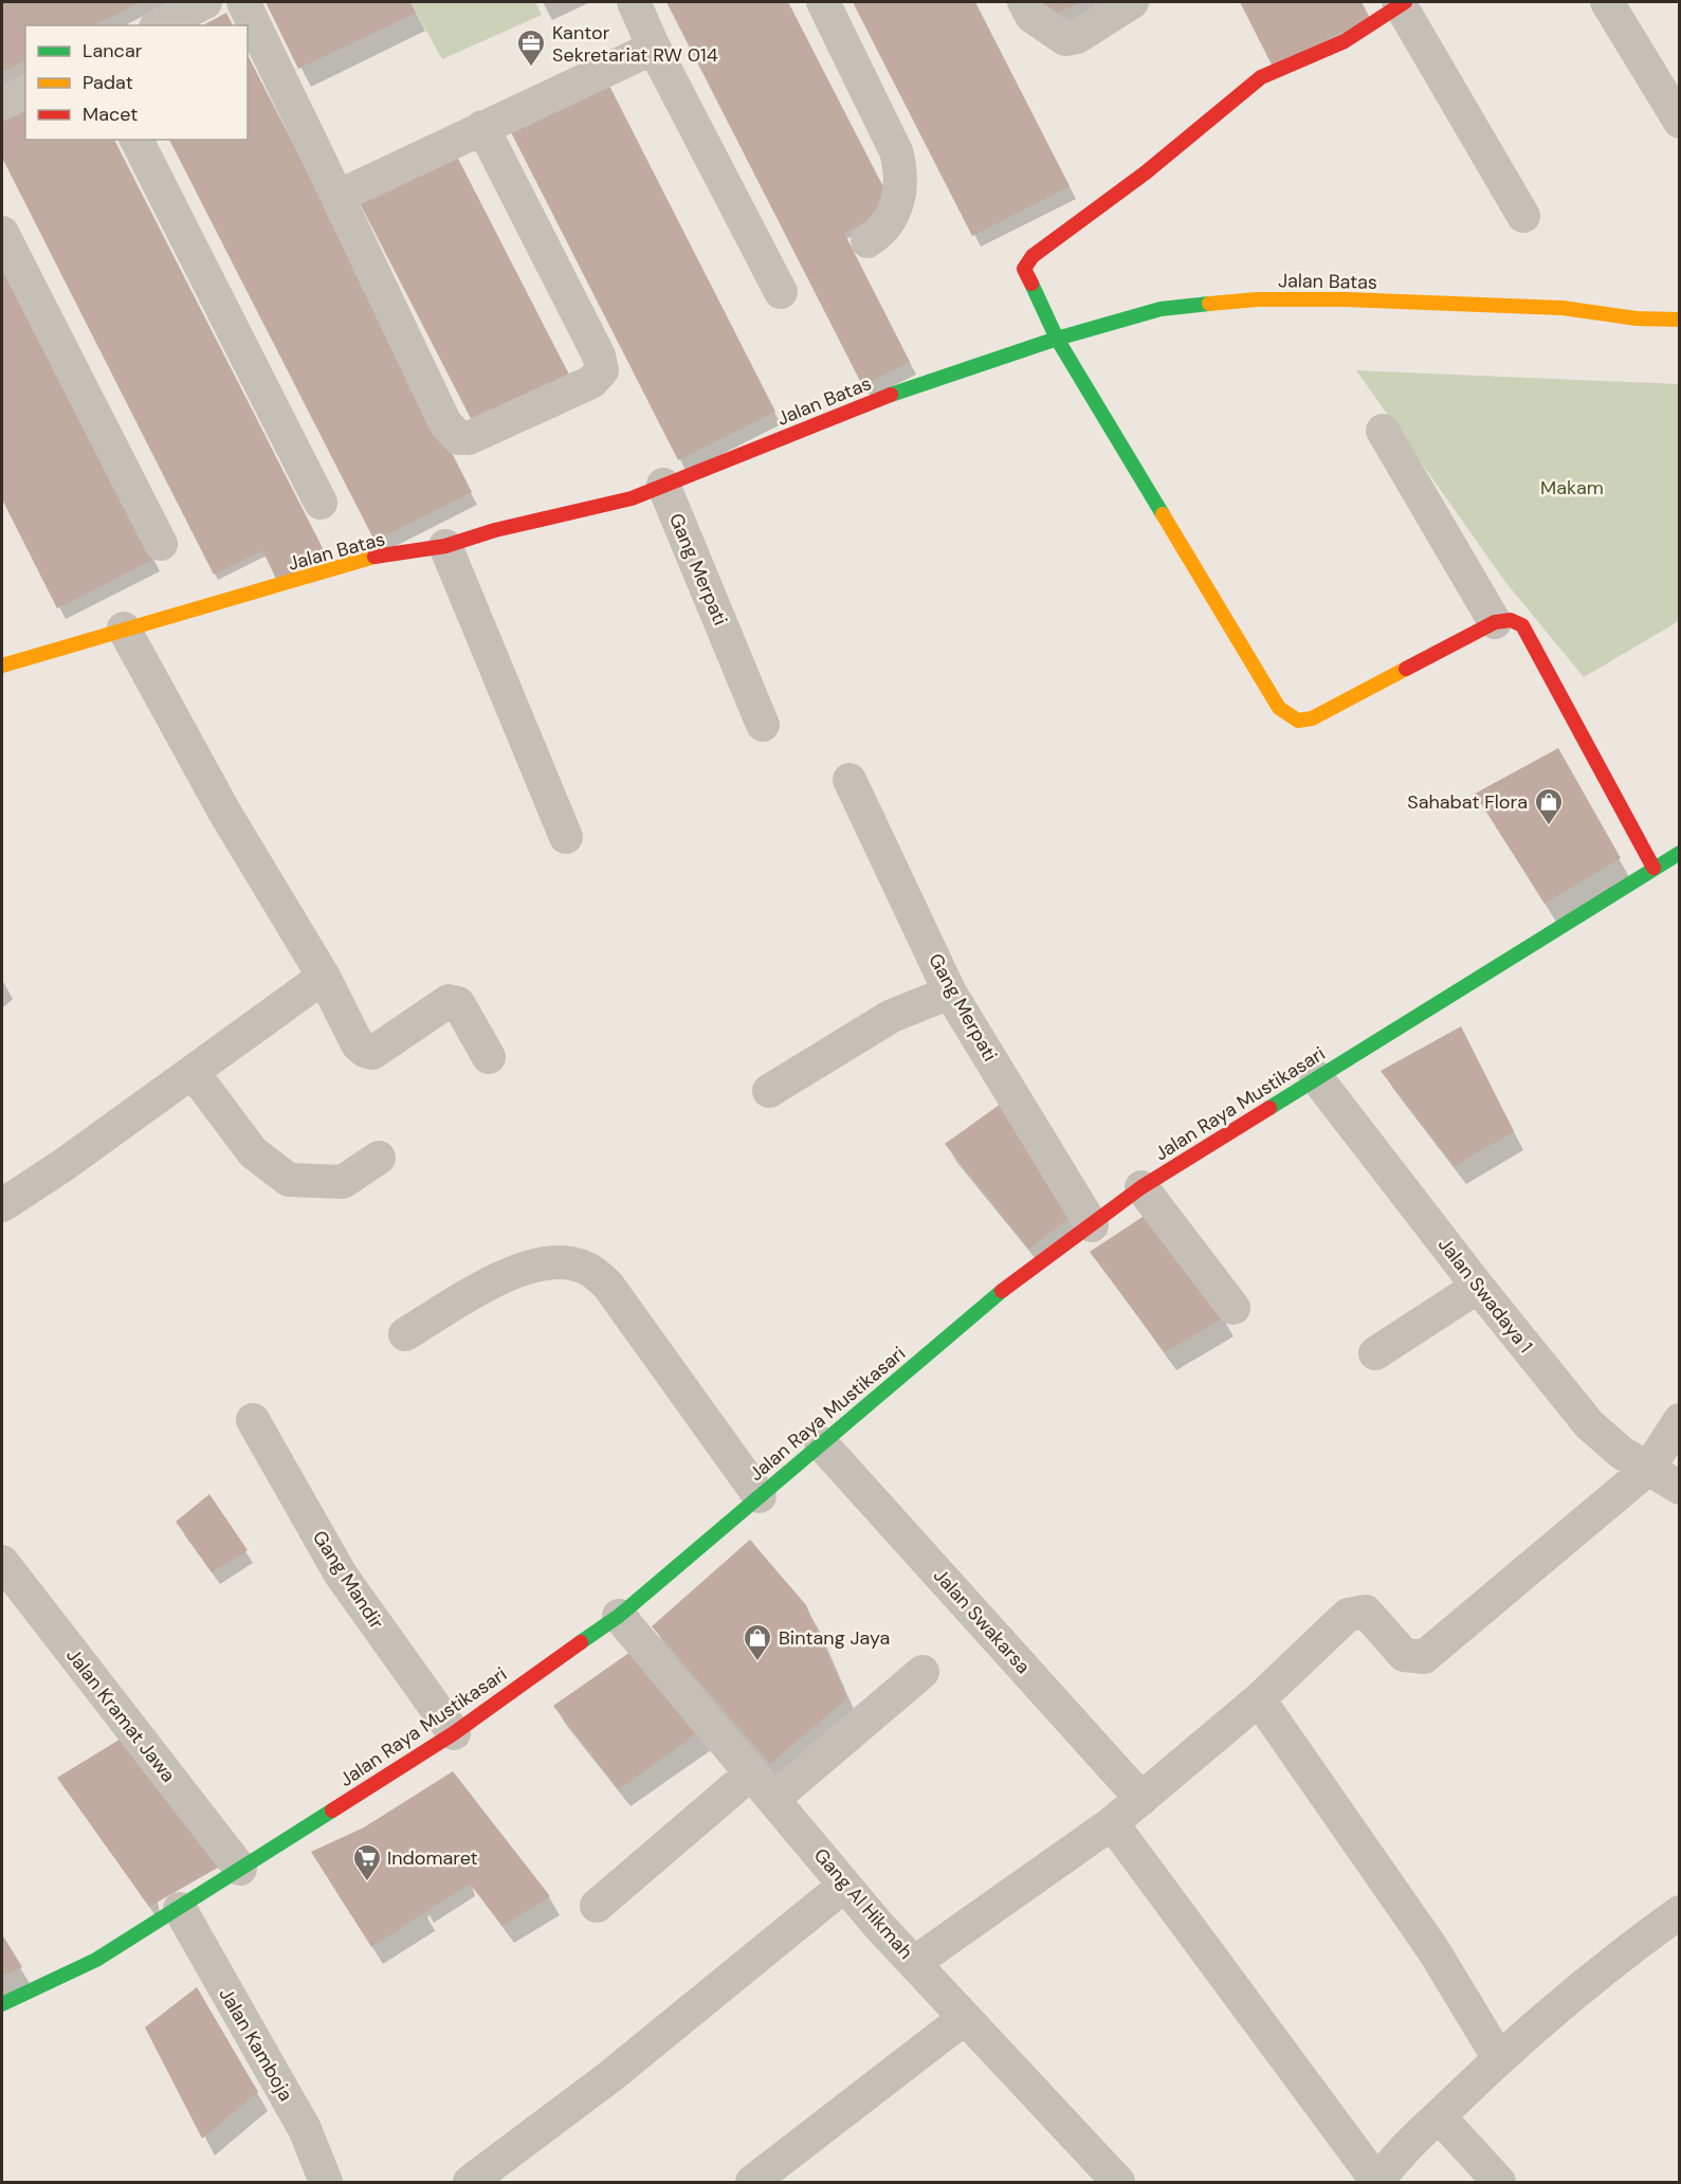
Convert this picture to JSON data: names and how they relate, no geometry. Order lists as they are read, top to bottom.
{
  "streets": {
    "street": [
      "Jalan Batas",
      "Gang Merpati",
      "Jalan Raya Mustikasari",
      "Jalan Swadaya 1",
      "Gang Mandir",
      "Jalan Swakarsa",
      "Jalan Kramat Jawa",
      "Gang Al Hikmah",
      "Jalan Kamboja"
    ]
  },
  "crossings": [
    ["Jalan Batas", "Gang Merpati"],
    ["Gang Merpati", "Jalan Raya Mustikasari"],
    ["Jalan Raya Mustikasari", "Jalan Swadaya 1"],
    ["Jalan Raya Mustikasari", "Gang Mandir"],
    ["Jalan Raya Mustikasari", "Jalan Swakarsa"],
    ["Jalan Raya Mustikasari", "Jalan Kramat Jawa"],
    ["Jalan Raya Mustikasari", "Gang Al Hikmah"],
    ["Jalan Raya Mustikasari", "Jalan Kamboja"]
  ],
  "parks": ["Makam"],
  "places": {
    "office": ["Kantor Sekretariat RW 014"],
    "shop": ["Sahabat Flora", "Bintang Jaya"],
    "supermarket": ["Indomaret"]
  },
  "legend": ["Lancar", "Padat", "Macet"]
}
